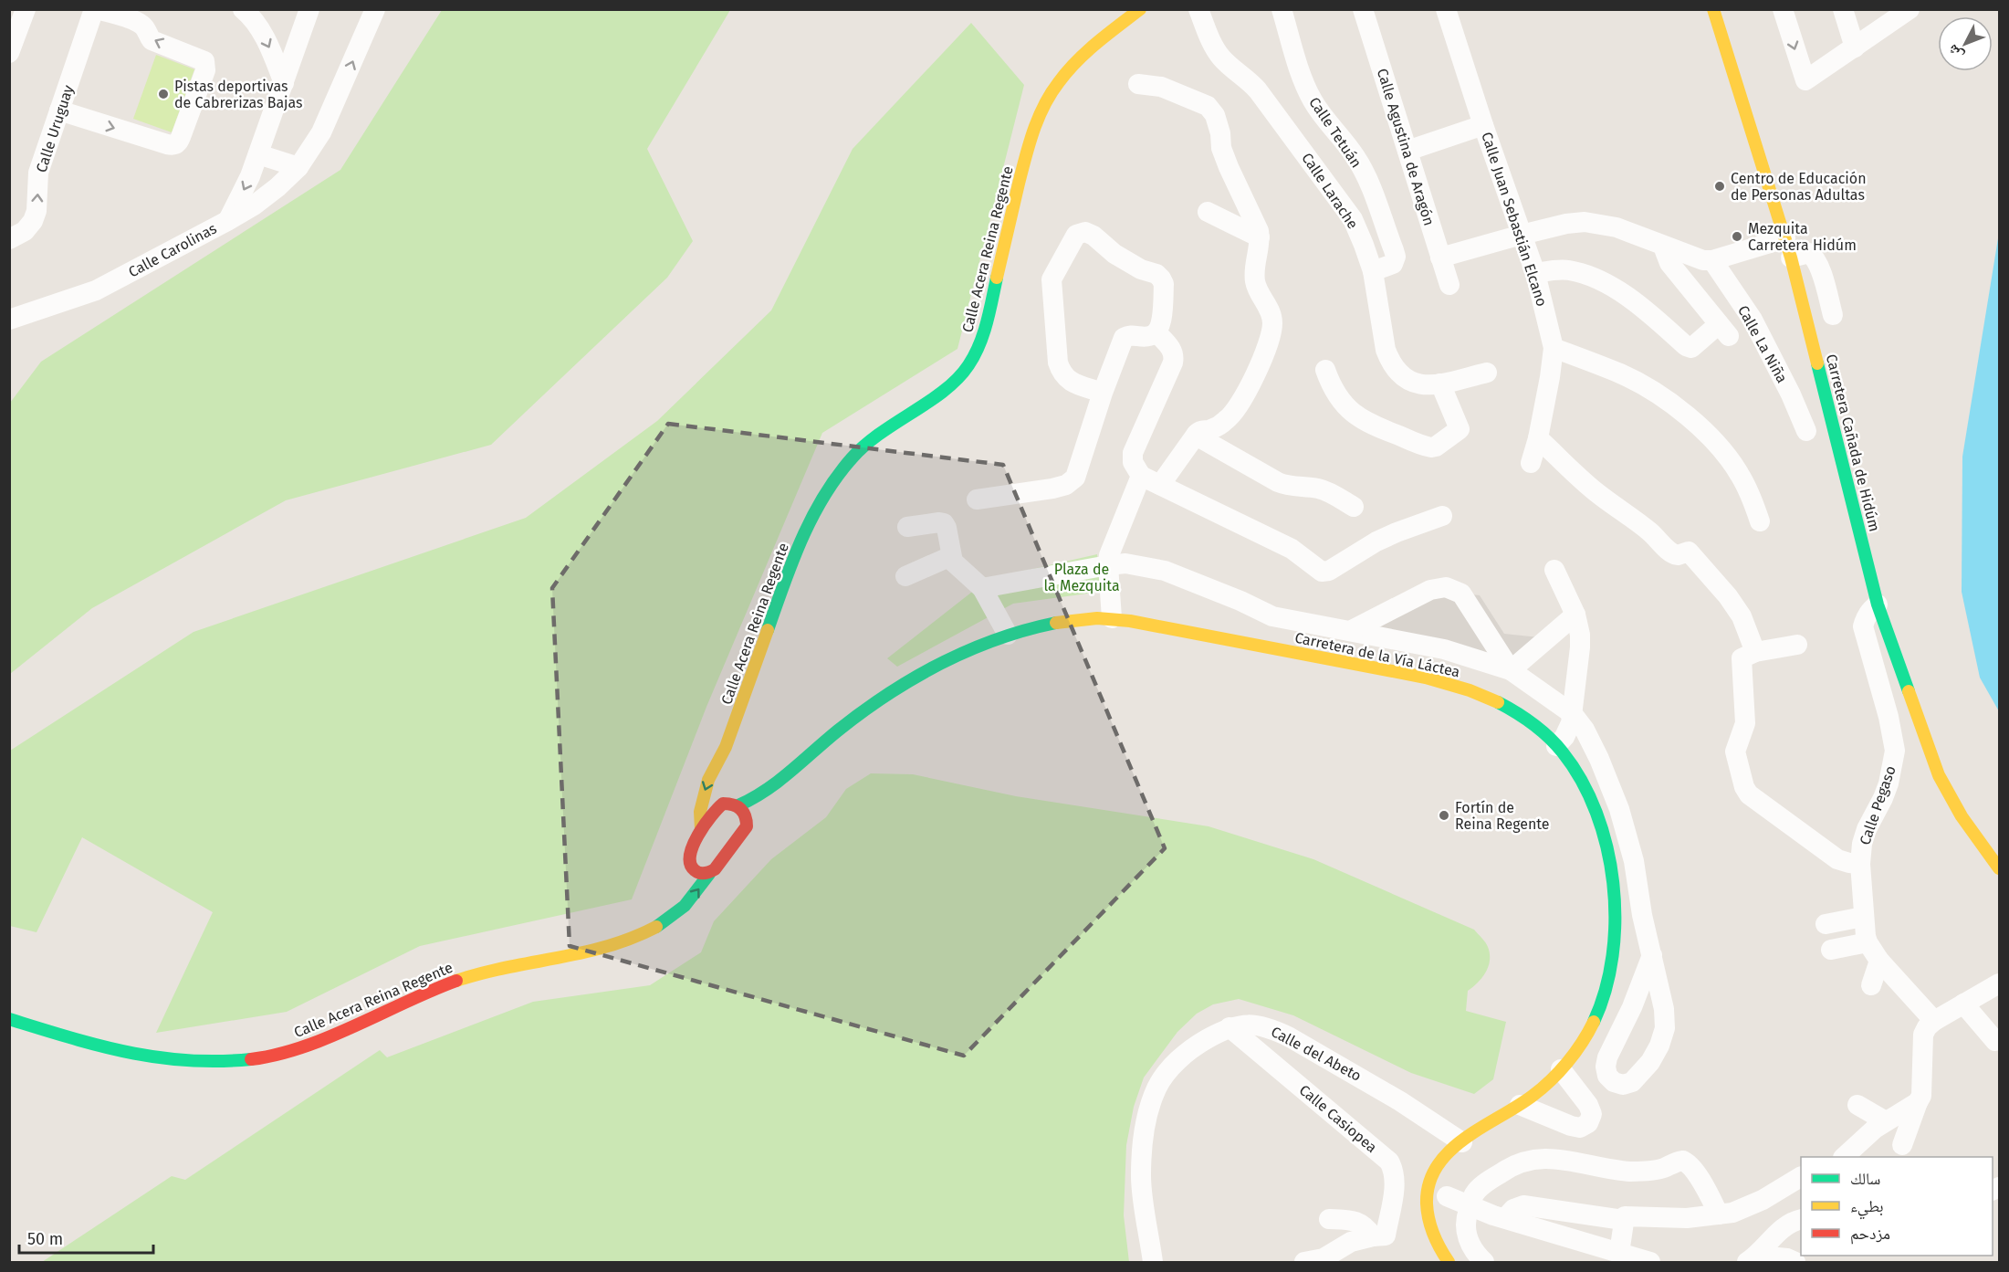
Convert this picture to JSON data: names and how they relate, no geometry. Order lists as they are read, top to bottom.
{
  "streets": {
    "street": [
      "Calle Uruguay",
      "Calle Tetuán",
      "Calle Agustina de Aragón",
      "Calle Larache",
      "Calle Juan Sebastián Elcano",
      "Calle Acera Reina Regente",
      "Calle Carolinas",
      "Calle La Niña",
      "Carretera Cañada de Hidúm",
      "Carretera de la Vía Láctea",
      "Calle Pegaso",
      "Calle del Abeto",
      "Calle Casiopea"
    ]
  },
  "crossings": [
    ["Calle Tetuán", "Calle Larache"],
    ["Carretera Cañada de Hidúm", "Calle Pegaso"],
    ["Carretera de la Vía Láctea", "Calle del Abeto"],
    ["Calle del Abeto", "Calle Casiopea"]
  ],
  "one_way": ["Calle Uruguay"],
  "parks": ["Plaza de la Mezquita"],
  "places": [
    "Pistas deportivas de Cabrerizas Bajas",
    "Centro de Educación de Personas Adultas",
    "Mezquita Carretera Hidúm",
    "Fortín de Reina Regente"
  ],
  "legend": ["سالك", "بطيء", "مزدحم"],
  "scale_bar": "50 m",
  "north": "bottom left"
}
